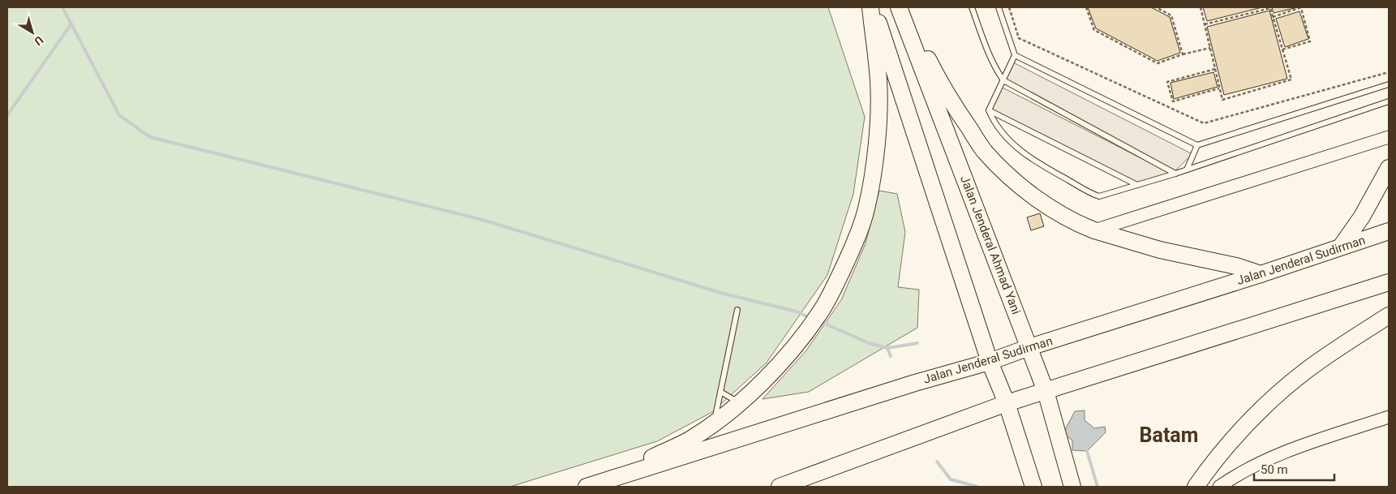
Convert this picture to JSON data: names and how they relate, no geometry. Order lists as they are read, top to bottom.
{
  "streets": {
    "highway": ["Jalan Jenderal Ahmad Yani", "Jalan Jenderal Sudirman"]
  },
  "crossings": [
    ["Jalan Jenderal Ahmad Yani", "Jalan Jenderal Sudirman"]
  ],
  "districts": ["Batam"],
  "scale_bar": "50 m",
  "north": "bottom right"
}
